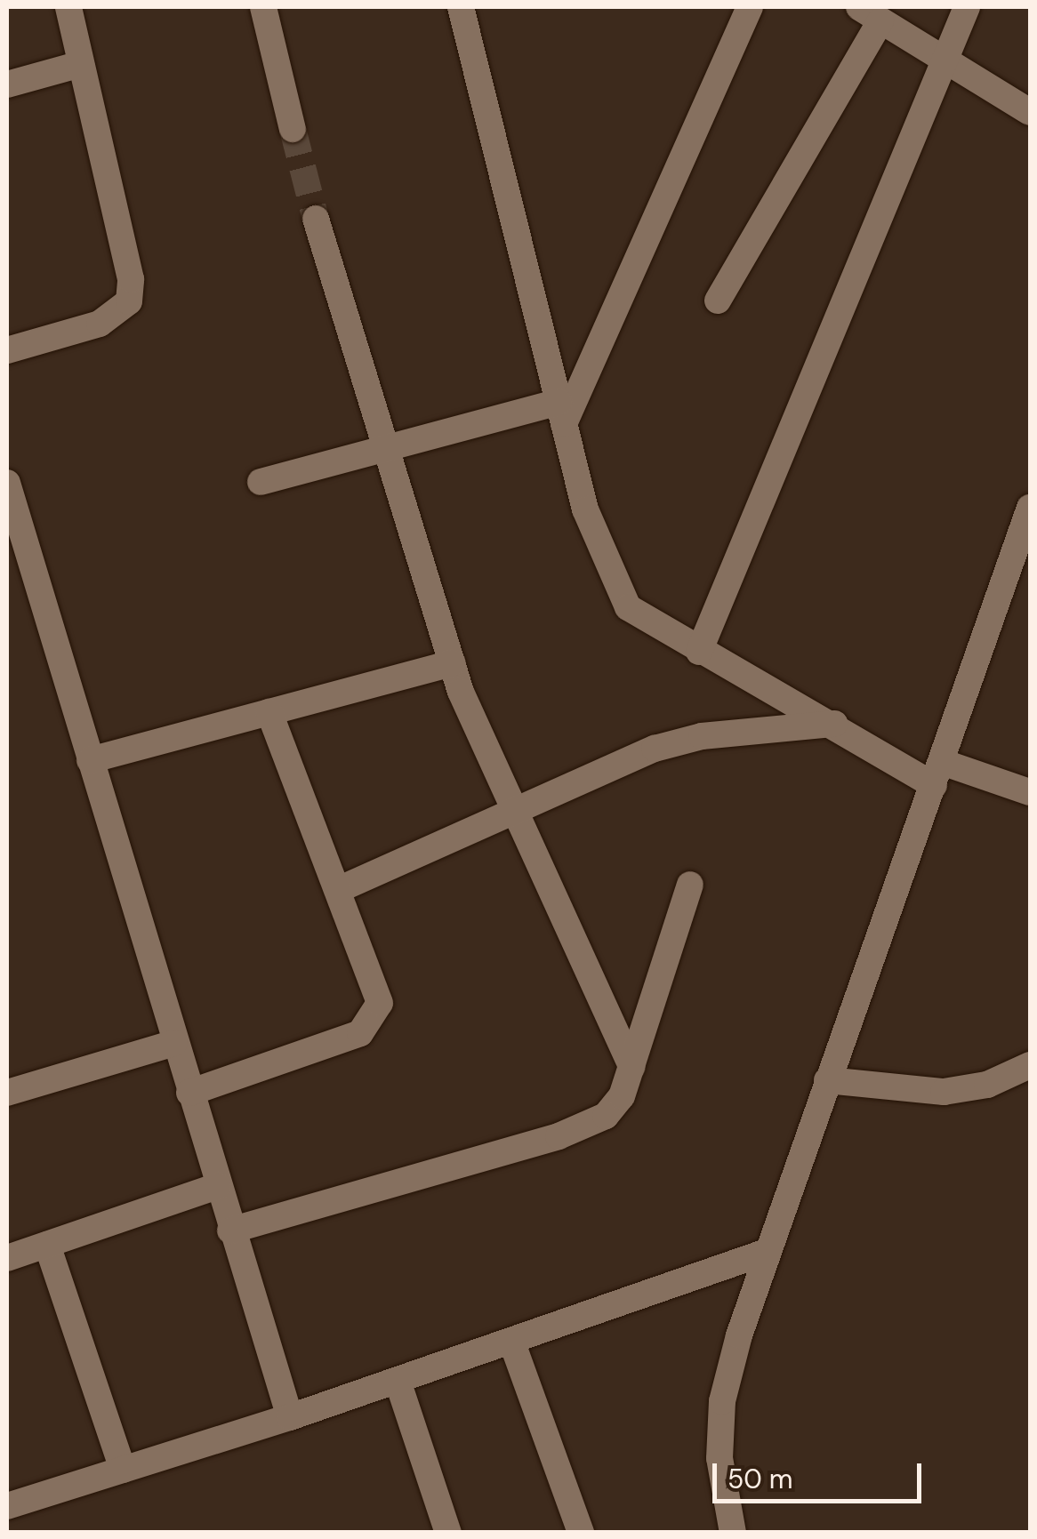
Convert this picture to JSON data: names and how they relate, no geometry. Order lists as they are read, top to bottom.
{
  "scale_bar": "50 m"
}
